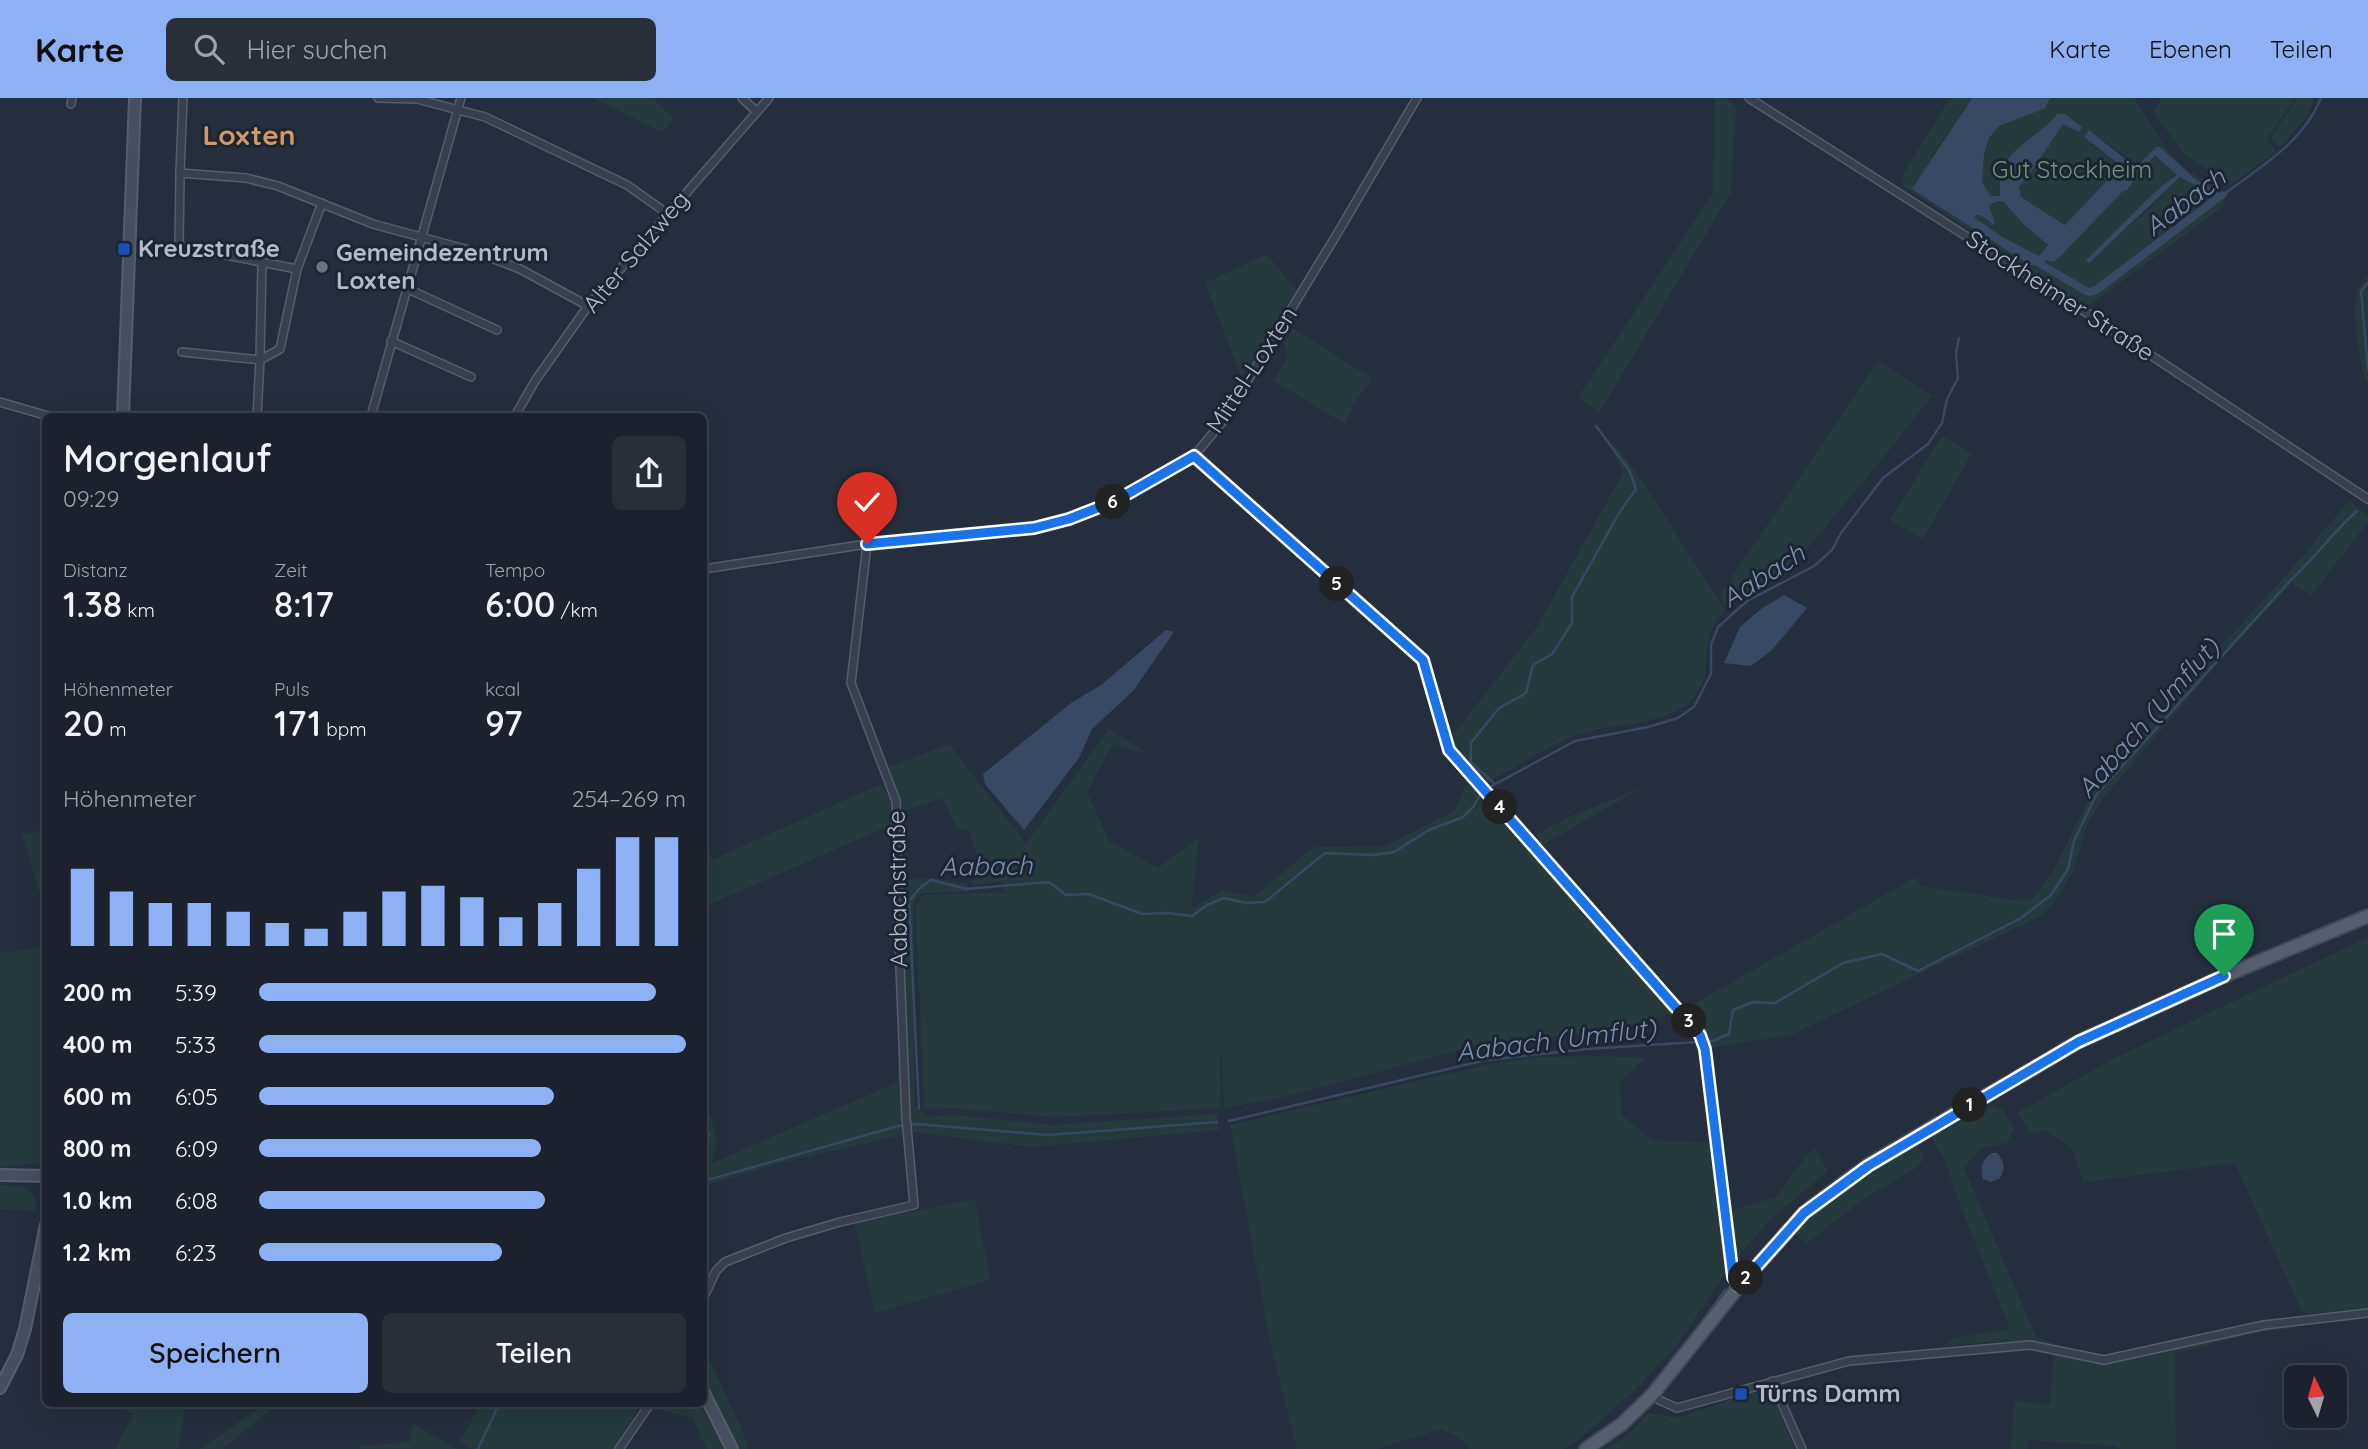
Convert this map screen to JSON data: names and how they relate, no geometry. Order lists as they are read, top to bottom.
{
  "streets": {
    "street": [
      "Alter Salzweg",
      "Stockheimer Straße",
      "Mittel-Loxten",
      "Aabachstraße"
    ]
  },
  "crossings": [
    ["Mittel-Loxten", "Aabachstraße"]
  ],
  "districts": ["Loxten"],
  "water": ["Aabach", "Aabach (Umflut)"],
  "parks": ["Gut Stockheim"],
  "places": {
    "transit": ["Kreuzstraße", "Türns Damm"],
    "other": ["Gemeindezentrum Loxten"]
  },
  "north": "top",
  "page": {
    "header": "Karte",
    "search": "Hier suchen",
    "nav": ["Karte", "Ebenen", "Teilen"],
    "heading": ["Morgenlauf", "09:29"],
    "pins": [
      "6",
      "5",
      "4",
      "3",
      "1",
      "2"
    ],
    "stats": [
      ["Distanz", "1.38 km"],
      ["Zeit", "8:17"],
      ["Tempo", "6:00 /km"],
      ["Höhenmeter", "20 m"],
      ["Puls", "171 bpm"],
      ["kcal", "97"]
    ],
    "chart": ["Höhenmeter", "254–269 m"],
    "list": [
      {
        "name": "200 m",
        "note": "5:39"
      },
      {
        "name": "400 m",
        "note": "5:33"
      },
      {
        "name": "600 m",
        "note": "6:05"
      },
      {
        "name": "800 m",
        "note": "6:09"
      },
      {
        "name": "1.0 km",
        "note": "6:08"
      },
      {
        "name": "1.2 km",
        "note": "6:23"
      }
    ],
    "buttons": ["Speichern", "Teilen"]
  }
}
